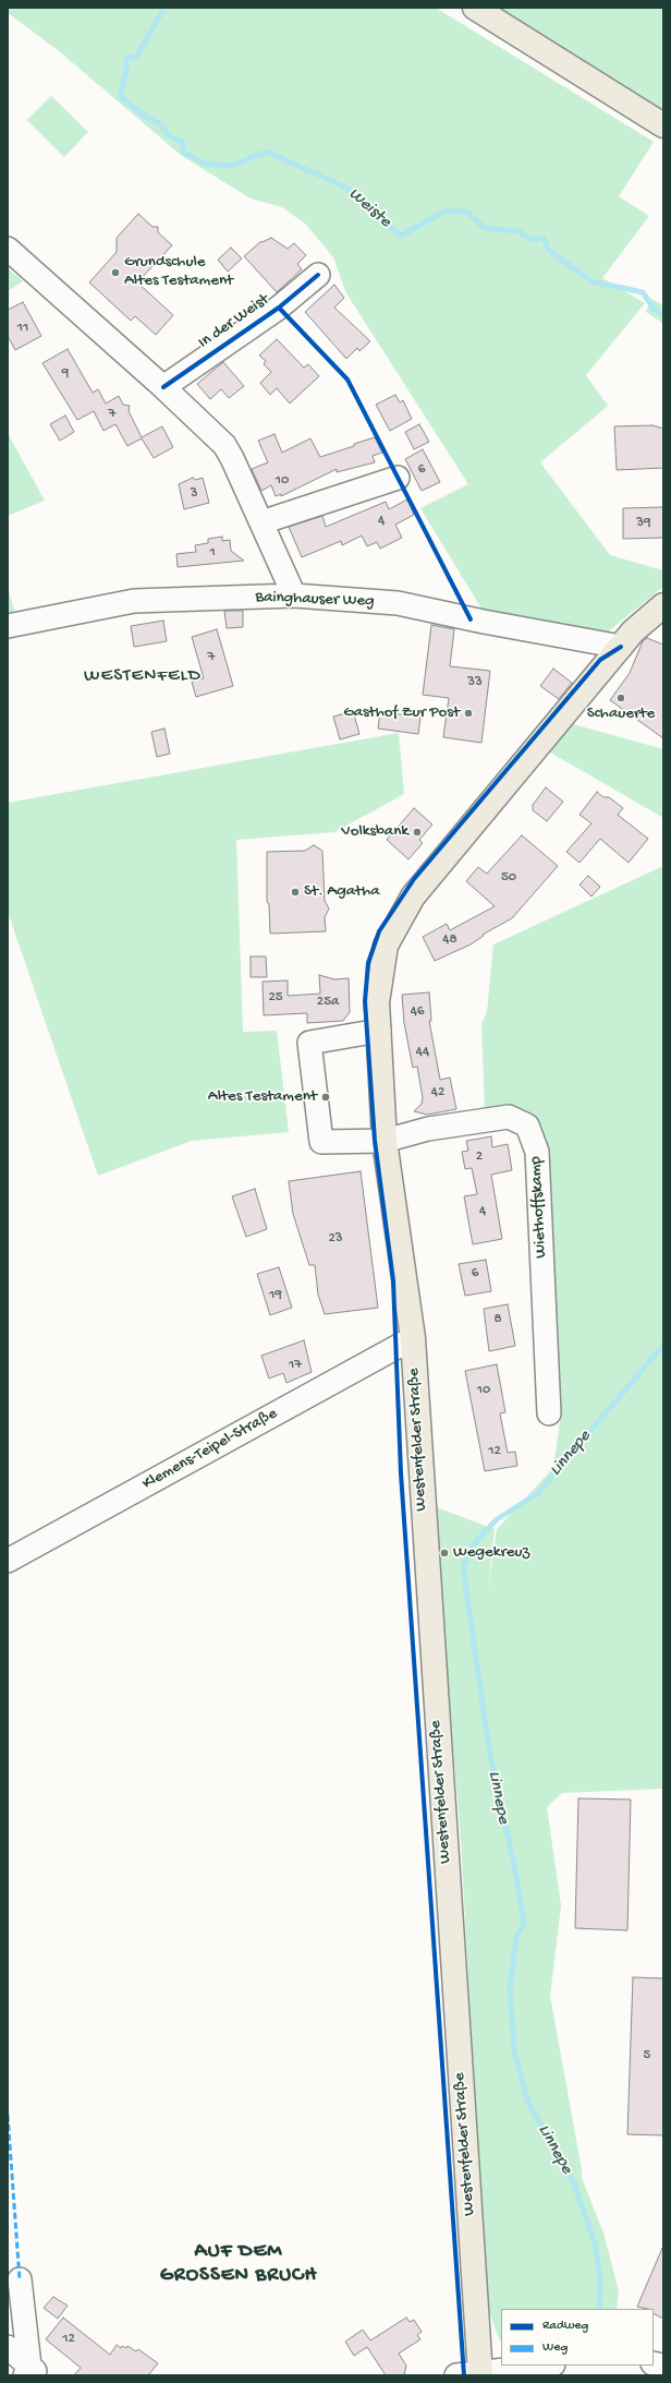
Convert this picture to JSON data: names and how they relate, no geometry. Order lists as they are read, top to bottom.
{
  "streets": {
    "main road": ["Westenfelder Straße"],
    "street": [
      "In der Weist",
      "Bainghauser Weg",
      "Wiethoffskamp",
      "Klemens-Teipel-Straße"
    ]
  },
  "crossings": [
    ["Bainghauser Weg", "Westenfelder Straße"],
    ["Wiethoffskamp", "Westenfelder Straße"],
    ["Westenfelder Straße", "Klemens-Teipel-Straße"]
  ],
  "districts": ["WESTENFELD", "AUF DEM GROSSEN BRUCH"],
  "water": ["Weiste", "Linnepe"],
  "places": [
    "Grundschule Altes Testament",
    "Schauerte",
    "Gasthof Zur Post",
    "Volksbank",
    "St. Agatha",
    "Altes Testament",
    "Wegekreuz"
  ],
  "house_numbers": [
    "11",
    "9",
    "7",
    "6",
    "10",
    "3",
    "4",
    "39",
    "1",
    "7",
    "33",
    "50",
    "48",
    "25",
    "25a",
    "46",
    "44",
    "42",
    "2",
    "4",
    "23",
    "6",
    "19",
    "8",
    "17",
    "10",
    "12",
    "5",
    "12"
  ],
  "legend": ["Radweg", "Weg"]
}
